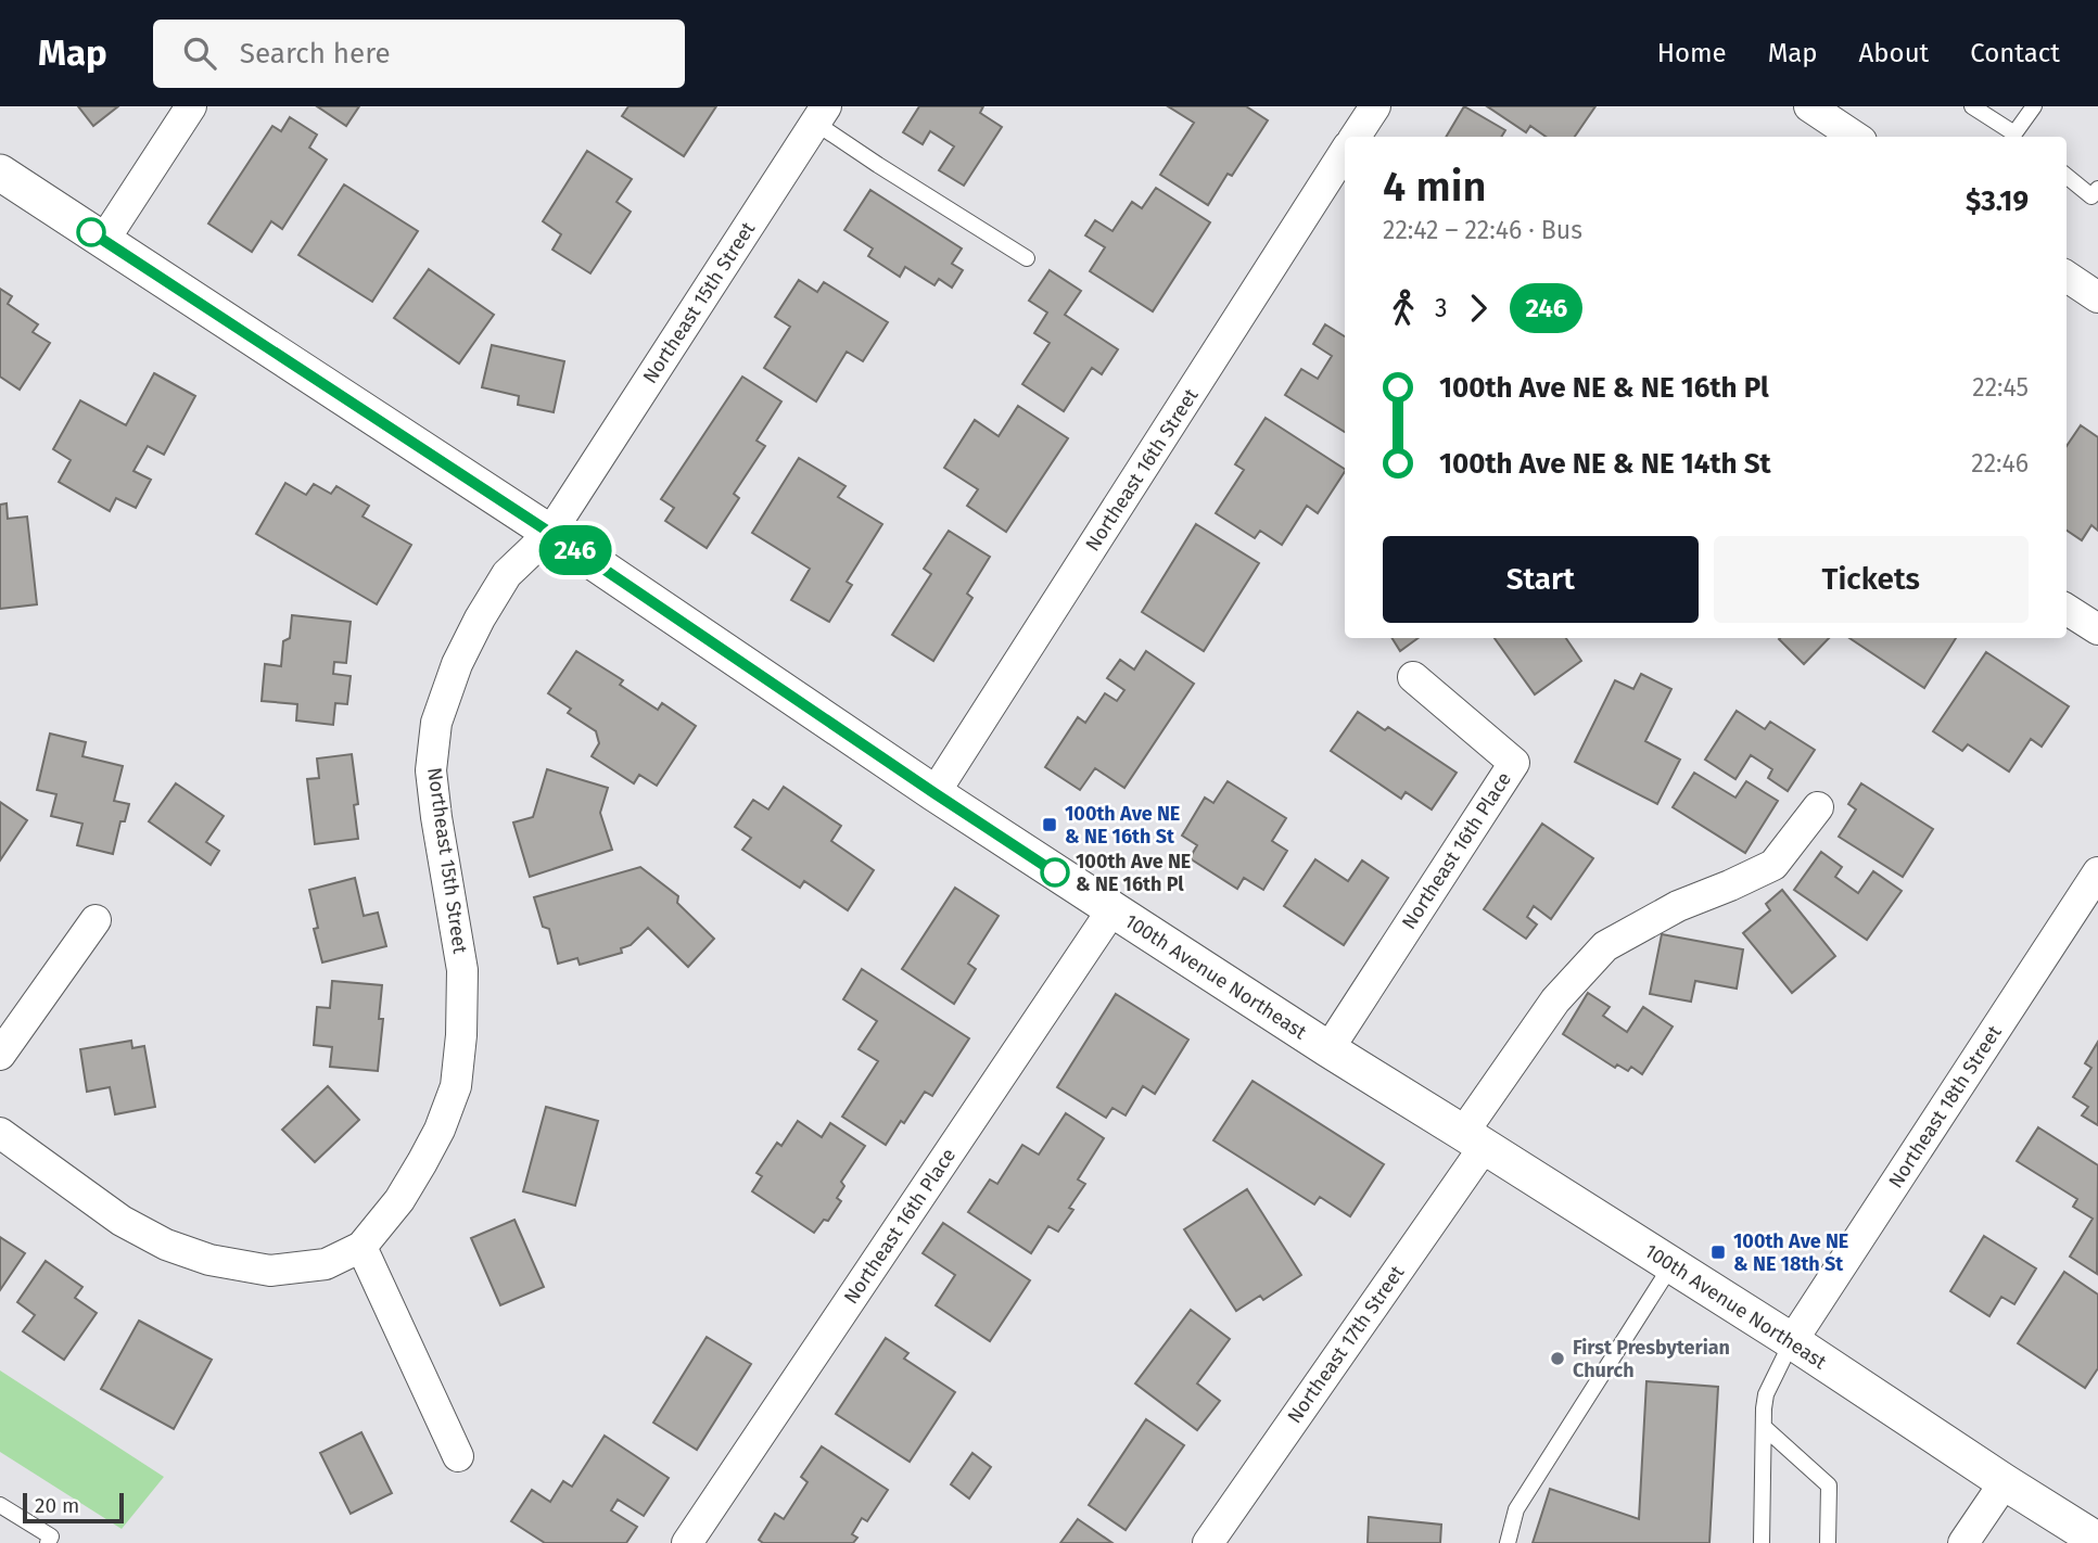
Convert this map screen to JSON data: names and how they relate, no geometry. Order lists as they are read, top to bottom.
{
  "streets": {
    "street": [
      "Northeast 15th Street",
      "Northeast 16th Street",
      "Northeast 16th Place",
      "100th Avenue Northeast",
      "Northeast 18th Street",
      "Northeast 17th Street"
    ]
  },
  "crossings": [
    ["Northeast 15th Street", "100th Avenue Northeast"],
    ["Northeast 16th Street", "100th Avenue Northeast"],
    ["Northeast 16th Place", "100th Avenue Northeast"],
    ["100th Avenue Northeast", "Northeast 18th Street"],
    ["100th Avenue Northeast", "Northeast 17th Street"]
  ],
  "places": {
    "transit": ["100th Ave NE & NE 16th St", "100th Ave NE & NE 18th St"],
    "other": ["100th Ave NE & NE 16th Pl", "First Presbyterian Church"]
  },
  "lines": ["bus line 246"],
  "scale_bar": "20 m",
  "page": {
    "header": "Map",
    "search": "Search here",
    "nav": [
      "Home",
      "Map",
      "About",
      "Contact"
    ],
    "on_map": "246",
    "heading": ["4 min", "22:42 – 22:46 · Bus", "$3.19"],
    "legs": ["3", "246"],
    "list": [
      {
        "name": "100th Ave NE & NE 16th Pl",
        "value": "22:45"
      },
      {
        "name": "100th Ave NE & NE 14th St",
        "value": "22:46"
      }
    ],
    "buttons": ["Start", "Tickets"],
    "scale": "20 m"
  }
}
